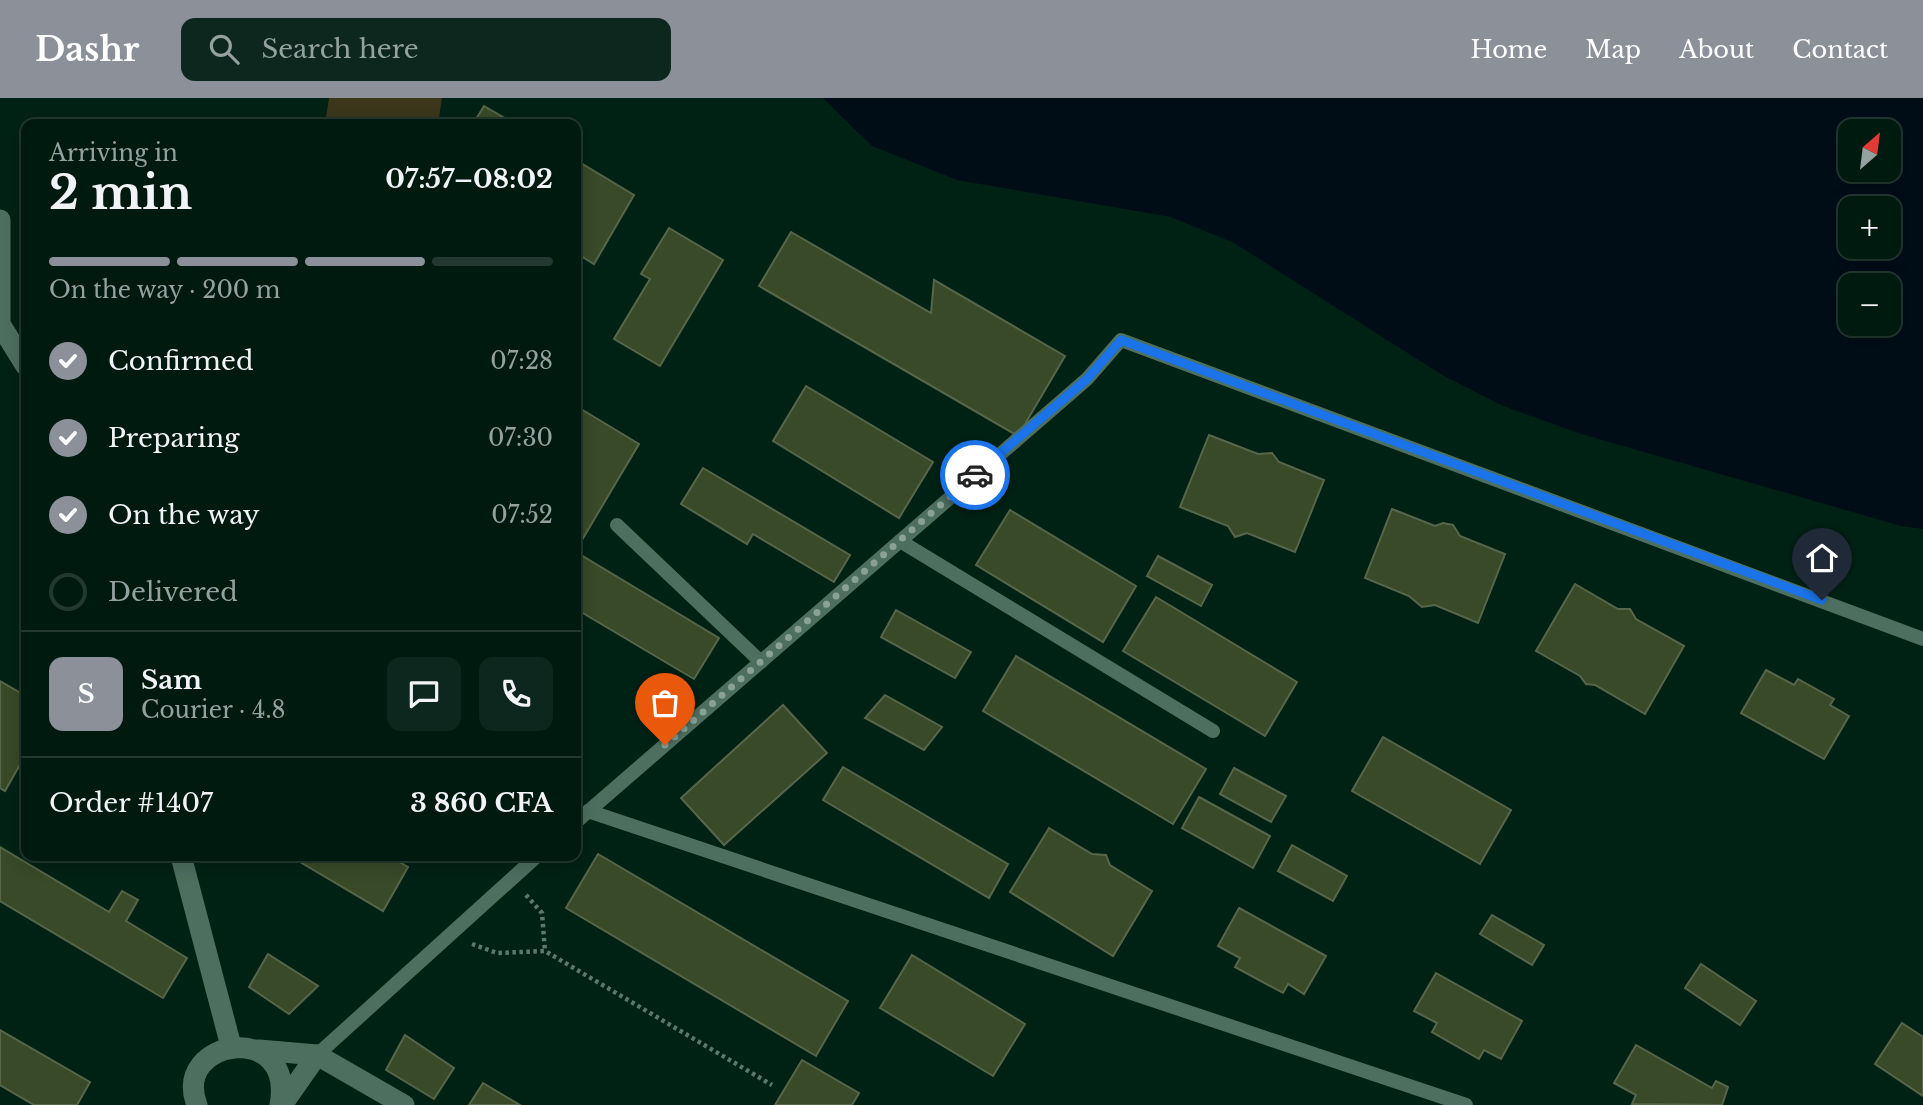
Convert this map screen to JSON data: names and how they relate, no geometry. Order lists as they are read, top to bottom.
{
  "north": "top right",
  "page": {
    "header": "Dashr",
    "search": "Search here",
    "nav": [
      "Home",
      "Map",
      "About",
      "Contact"
    ],
    "map_buttons": ["+", "−"],
    "heading": ["2 min", "Arriving in", "07:57–08:02"],
    "panel": [
      "Sam",
      "Courier · 4.8",
      "Order #1407",
      "3 860 CFA"
    ],
    "bar": "On the way · 200 m",
    "list": [
      ["Confirmed", "07:28"],
      ["Preparing", "07:30"],
      ["On the way", "07:52"],
      "Delivered"
    ],
    "round": "S"
  }
}
